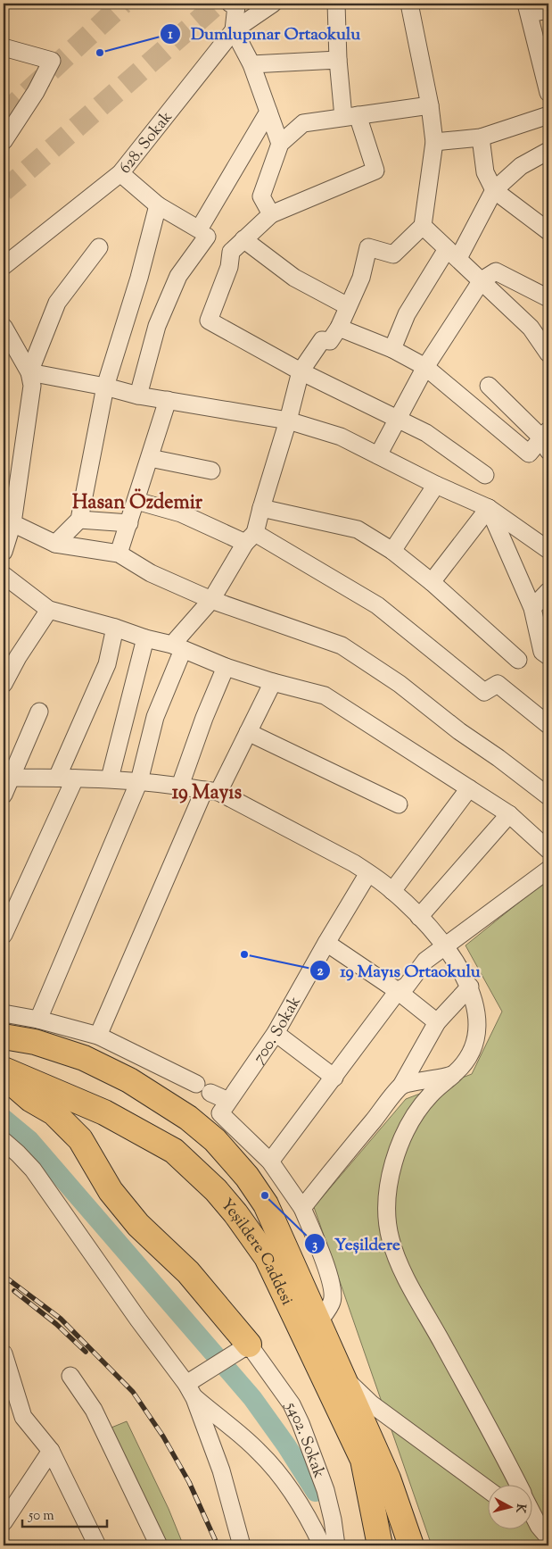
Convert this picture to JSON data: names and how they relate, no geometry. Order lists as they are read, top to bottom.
{
  "streets": {
    "highway": ["Yeşildere Caddesi"],
    "street": ["628. Sokak", "700. Sokak", "5402. Sokak"]
  },
  "districts": ["Hasan Özdemir", "19 Mayıs"],
  "places": ["Dumlupınar Ortaokulu", "19 Mayıs Ortaokulu", "Yeşildere"],
  "scale_bar": "50 m",
  "north": "right"
}
